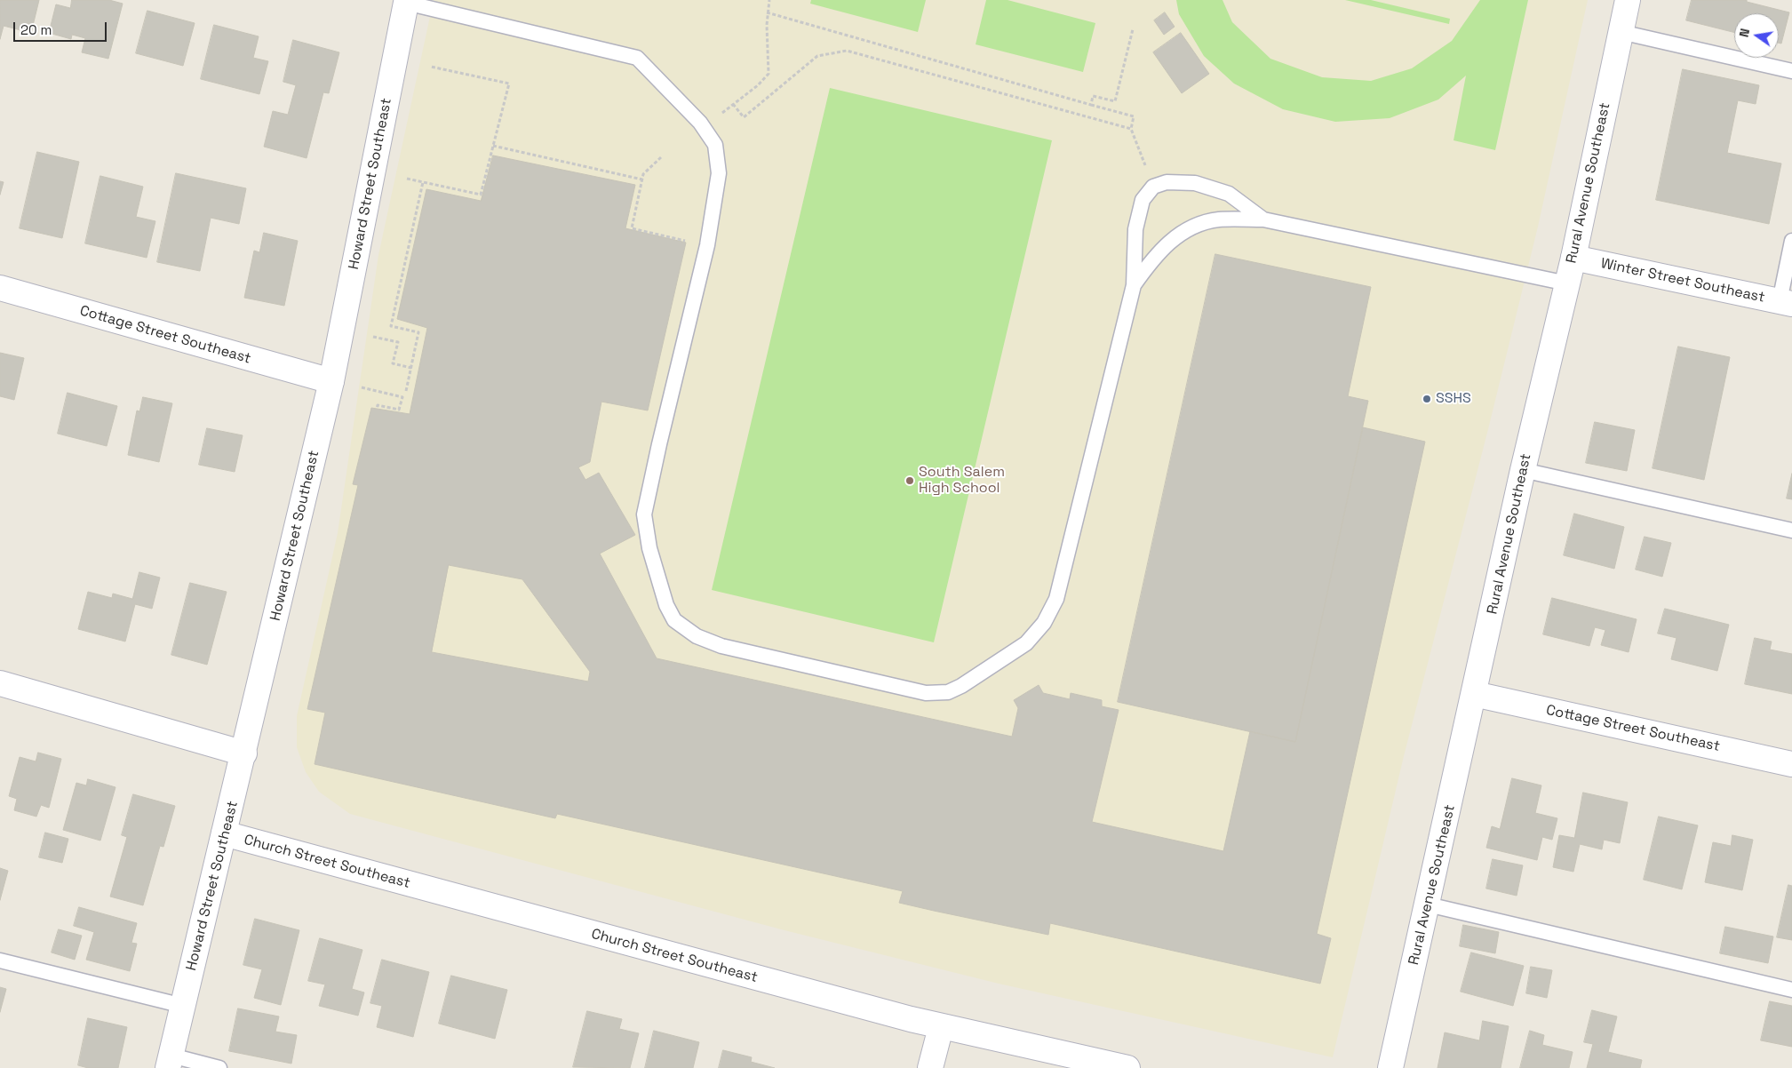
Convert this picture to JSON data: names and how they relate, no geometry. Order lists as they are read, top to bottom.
{
  "streets": {
    "street": [
      "Rural Avenue Southeast",
      "Howard Street Southeast",
      "Winter Street Southeast",
      "Cottage Street Southeast",
      "Church Street Southeast"
    ]
  },
  "crossings": [
    ["Rural Avenue Southeast", "Winter Street Southeast"],
    ["Rural Avenue Southeast", "Cottage Street Southeast"],
    ["Howard Street Southeast", "Cottage Street Southeast"],
    ["Howard Street Southeast", "Church Street Southeast"]
  ],
  "places": ["SSHS", "South Salem High School"],
  "scale_bar": "20 m",
  "north": "left"
}
